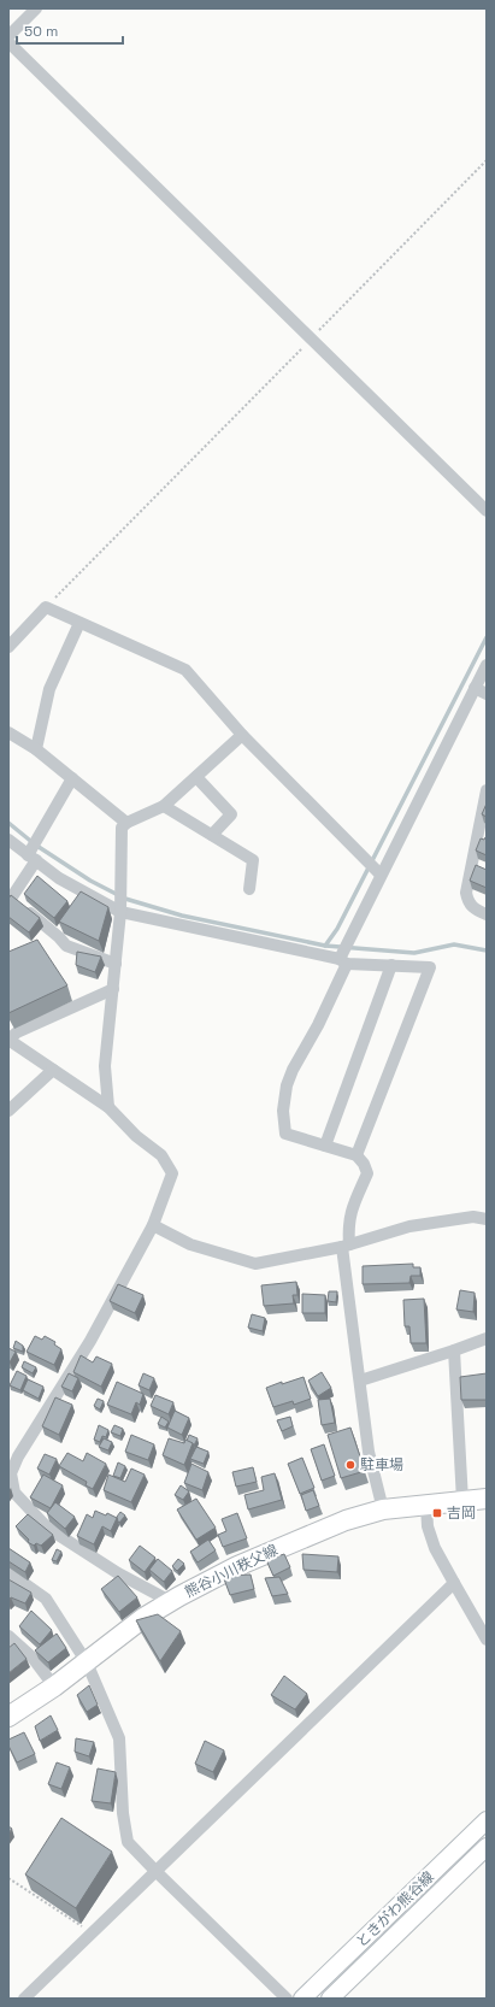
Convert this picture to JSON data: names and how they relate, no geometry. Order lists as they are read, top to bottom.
{
  "streets": {
    "main road": ["熊谷小川秩父線", "ときがわ熊谷線"]
  },
  "places": {
    "other": ["駐車場"],
    "transit": ["吉岡"]
  },
  "scale_bar": "50 m"
}
